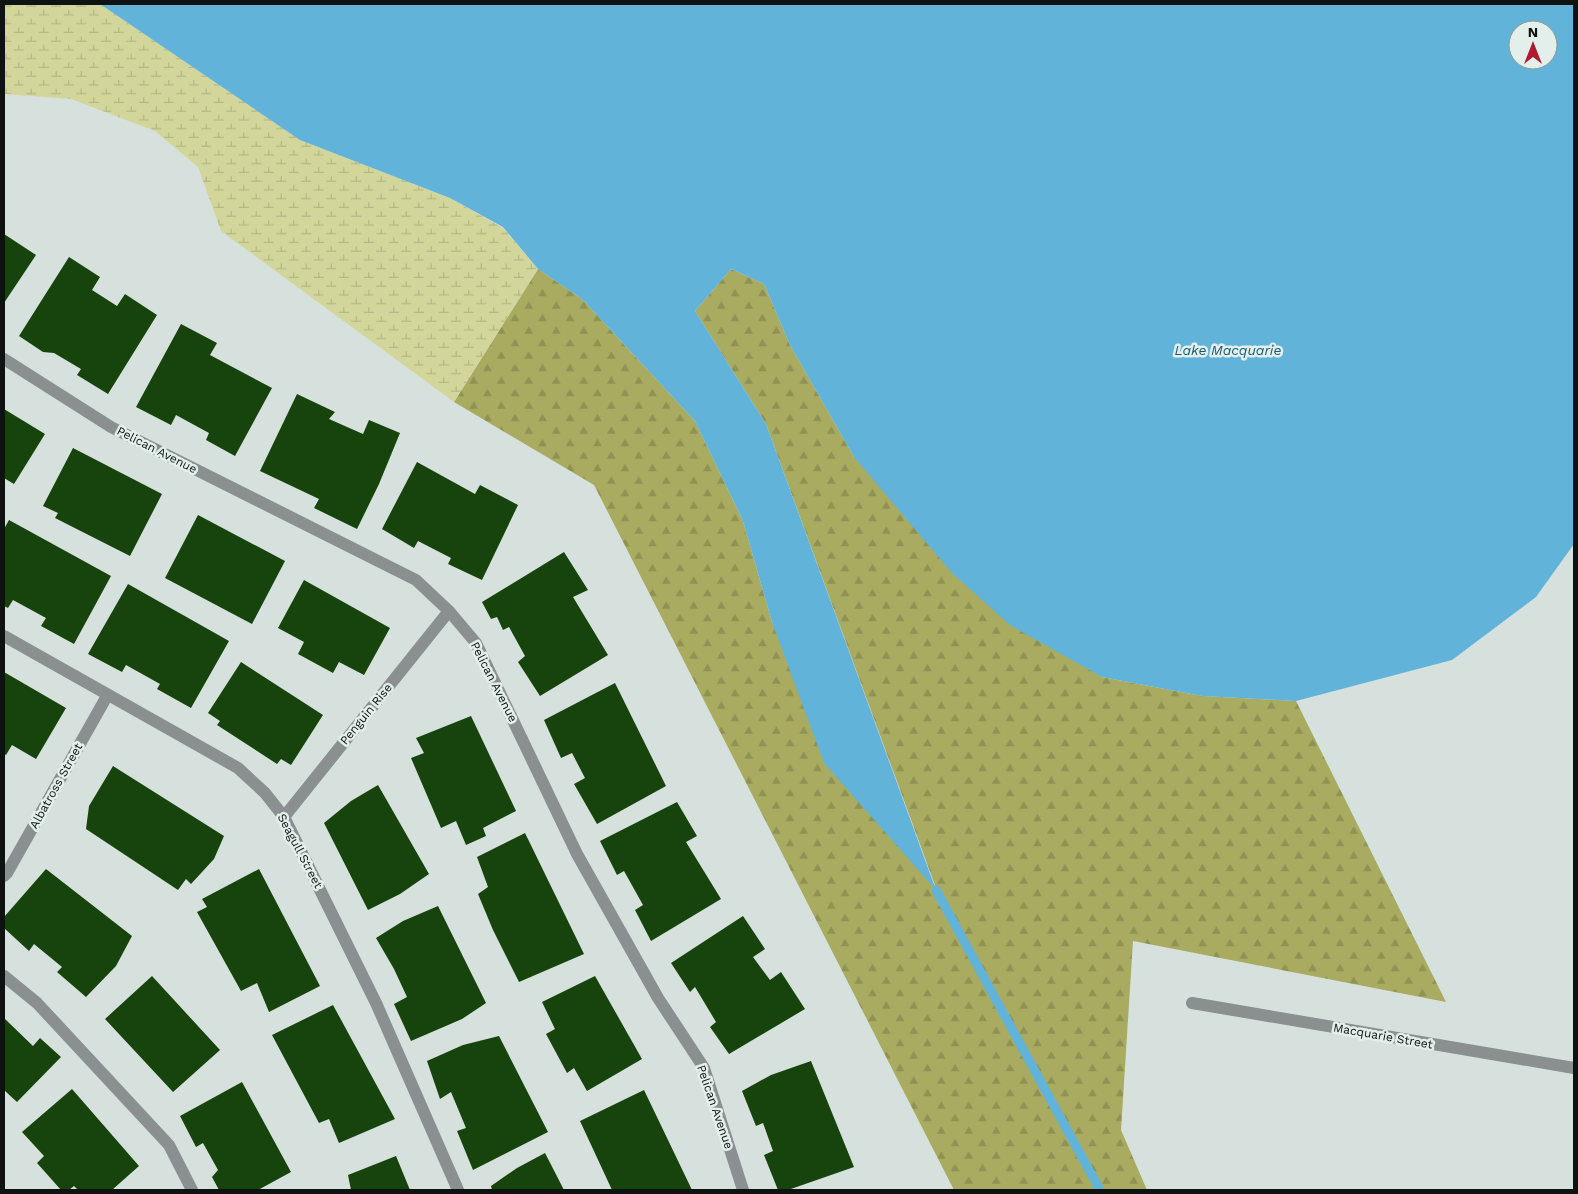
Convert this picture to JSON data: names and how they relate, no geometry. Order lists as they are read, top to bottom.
{
  "streets": {
    "street": [
      "Pelican Avenue",
      "Penguin Rise",
      "Albatross Street",
      "Seagull Street",
      "Macquarie Street"
    ]
  },
  "crossings": [
    ["Pelican Avenue", "Penguin Rise"],
    ["Penguin Rise", "Seagull Street"],
    ["Albatross Street", "Seagull Street"]
  ],
  "water": ["Lake Macquarie"],
  "north": "top"
}
